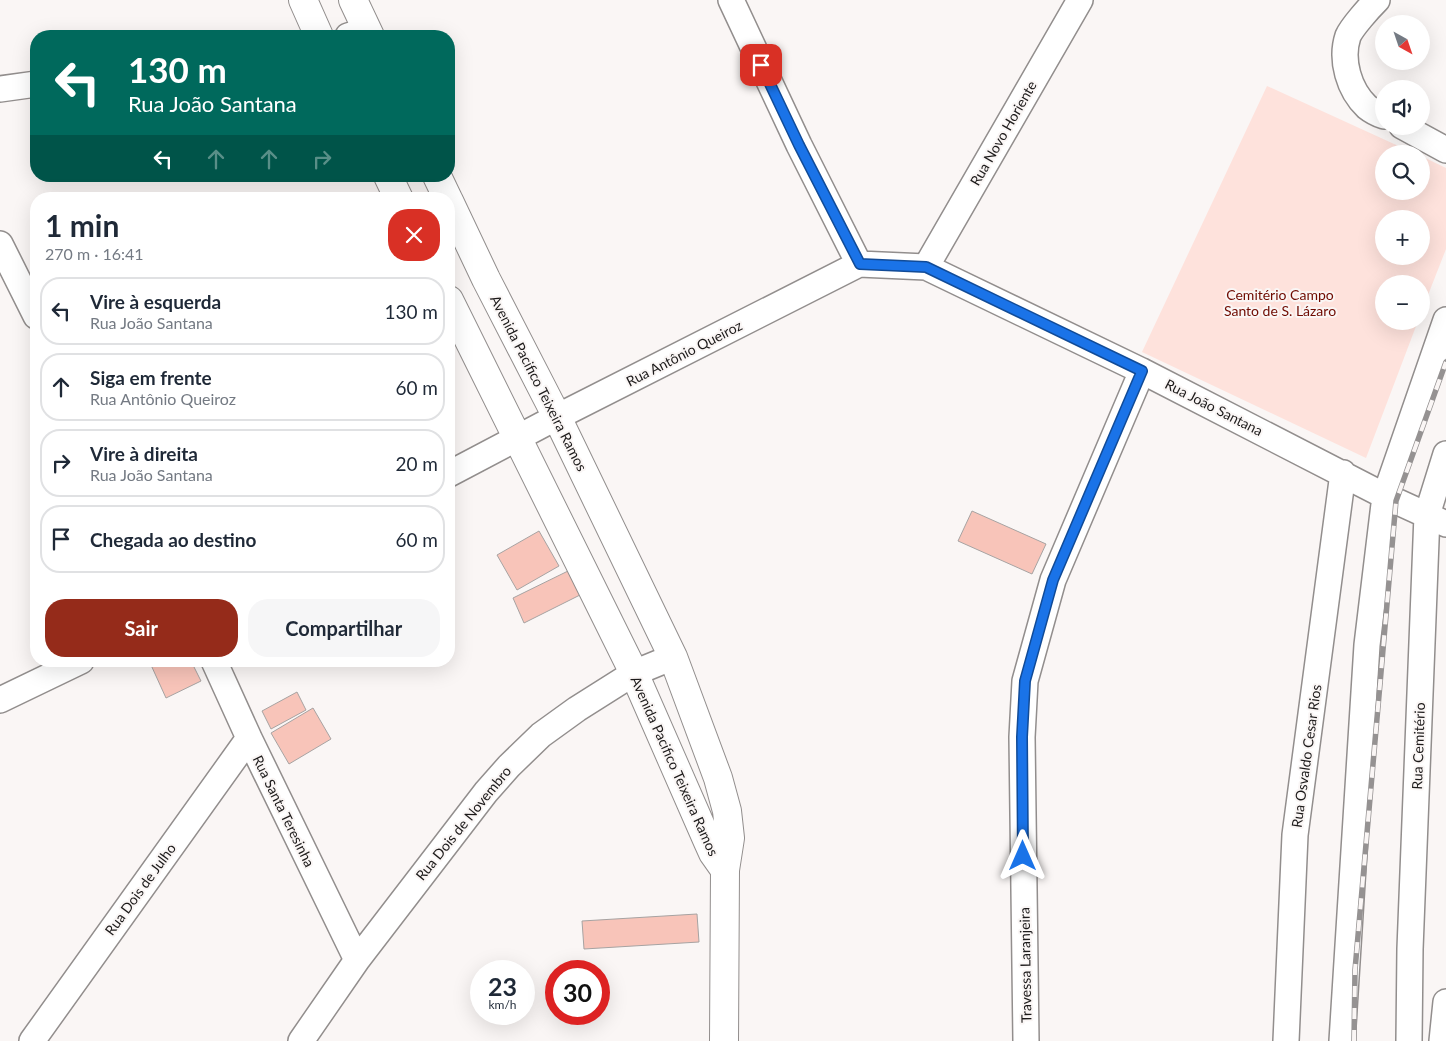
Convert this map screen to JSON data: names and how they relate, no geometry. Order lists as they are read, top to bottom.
{
  "streets": {
    "street": [
      "Rua Novo Horiente",
      "Rua Antônio Queiroz",
      "Avenida Pacifico Teixeira Ramos",
      "Rua João Santana",
      "Rua Cemitério",
      "Rua Osvaldo Cesar Rios",
      "Rua Santa Teresinha",
      "Rua Dois de Novembro",
      "Rua Dois de Julho",
      "Travessa Laranjeira"
    ]
  },
  "crossings": [
    ["Rua Novo Horiente", "Rua Antônio Queiroz"],
    ["Rua Novo Horiente", "Rua João Santana"],
    ["Rua Antônio Queiroz", "Avenida Pacifico Teixeira Ramos"],
    ["Rua Antônio Queiroz", "Rua João Santana"],
    ["Avenida Pacifico Teixeira Ramos", "Rua Dois de Novembro"],
    ["Rua João Santana", "Rua Cemitério"],
    ["Rua João Santana", "Rua Osvaldo Cesar Rios"],
    ["Rua João Santana", "Travessa Laranjeira"],
    ["Rua Santa Teresinha", "Rua Dois de Novembro"],
    ["Rua Santa Teresinha", "Rua Dois de Julho"]
  ],
  "parks": ["Cemitério Campo Santo de S. Lázaro"],
  "north": "bottom right",
  "page": {
    "map_buttons": ["+", "−"],
    "turn": ["130 m", "Rua João Santana"],
    "heading": ["1 min", "270 m · 16:41"],
    "list": [
      {
        "name": "Vire à esquerda",
        "note": "Rua João Santana",
        "value": "130 m"
      },
      {
        "name": "Siga em frente",
        "note": "Rua Antônio Queiroz",
        "value": "60 m"
      },
      {
        "name": "Vire à direita",
        "note": "Rua João Santana",
        "value": "20 m"
      },
      {
        "name": "Chegada ao destino",
        "value": "60 m"
      }
    ],
    "buttons": ["Sair", "Compartilhar"],
    "speed": "23 km/h",
    "limit": "30"
  }
}
